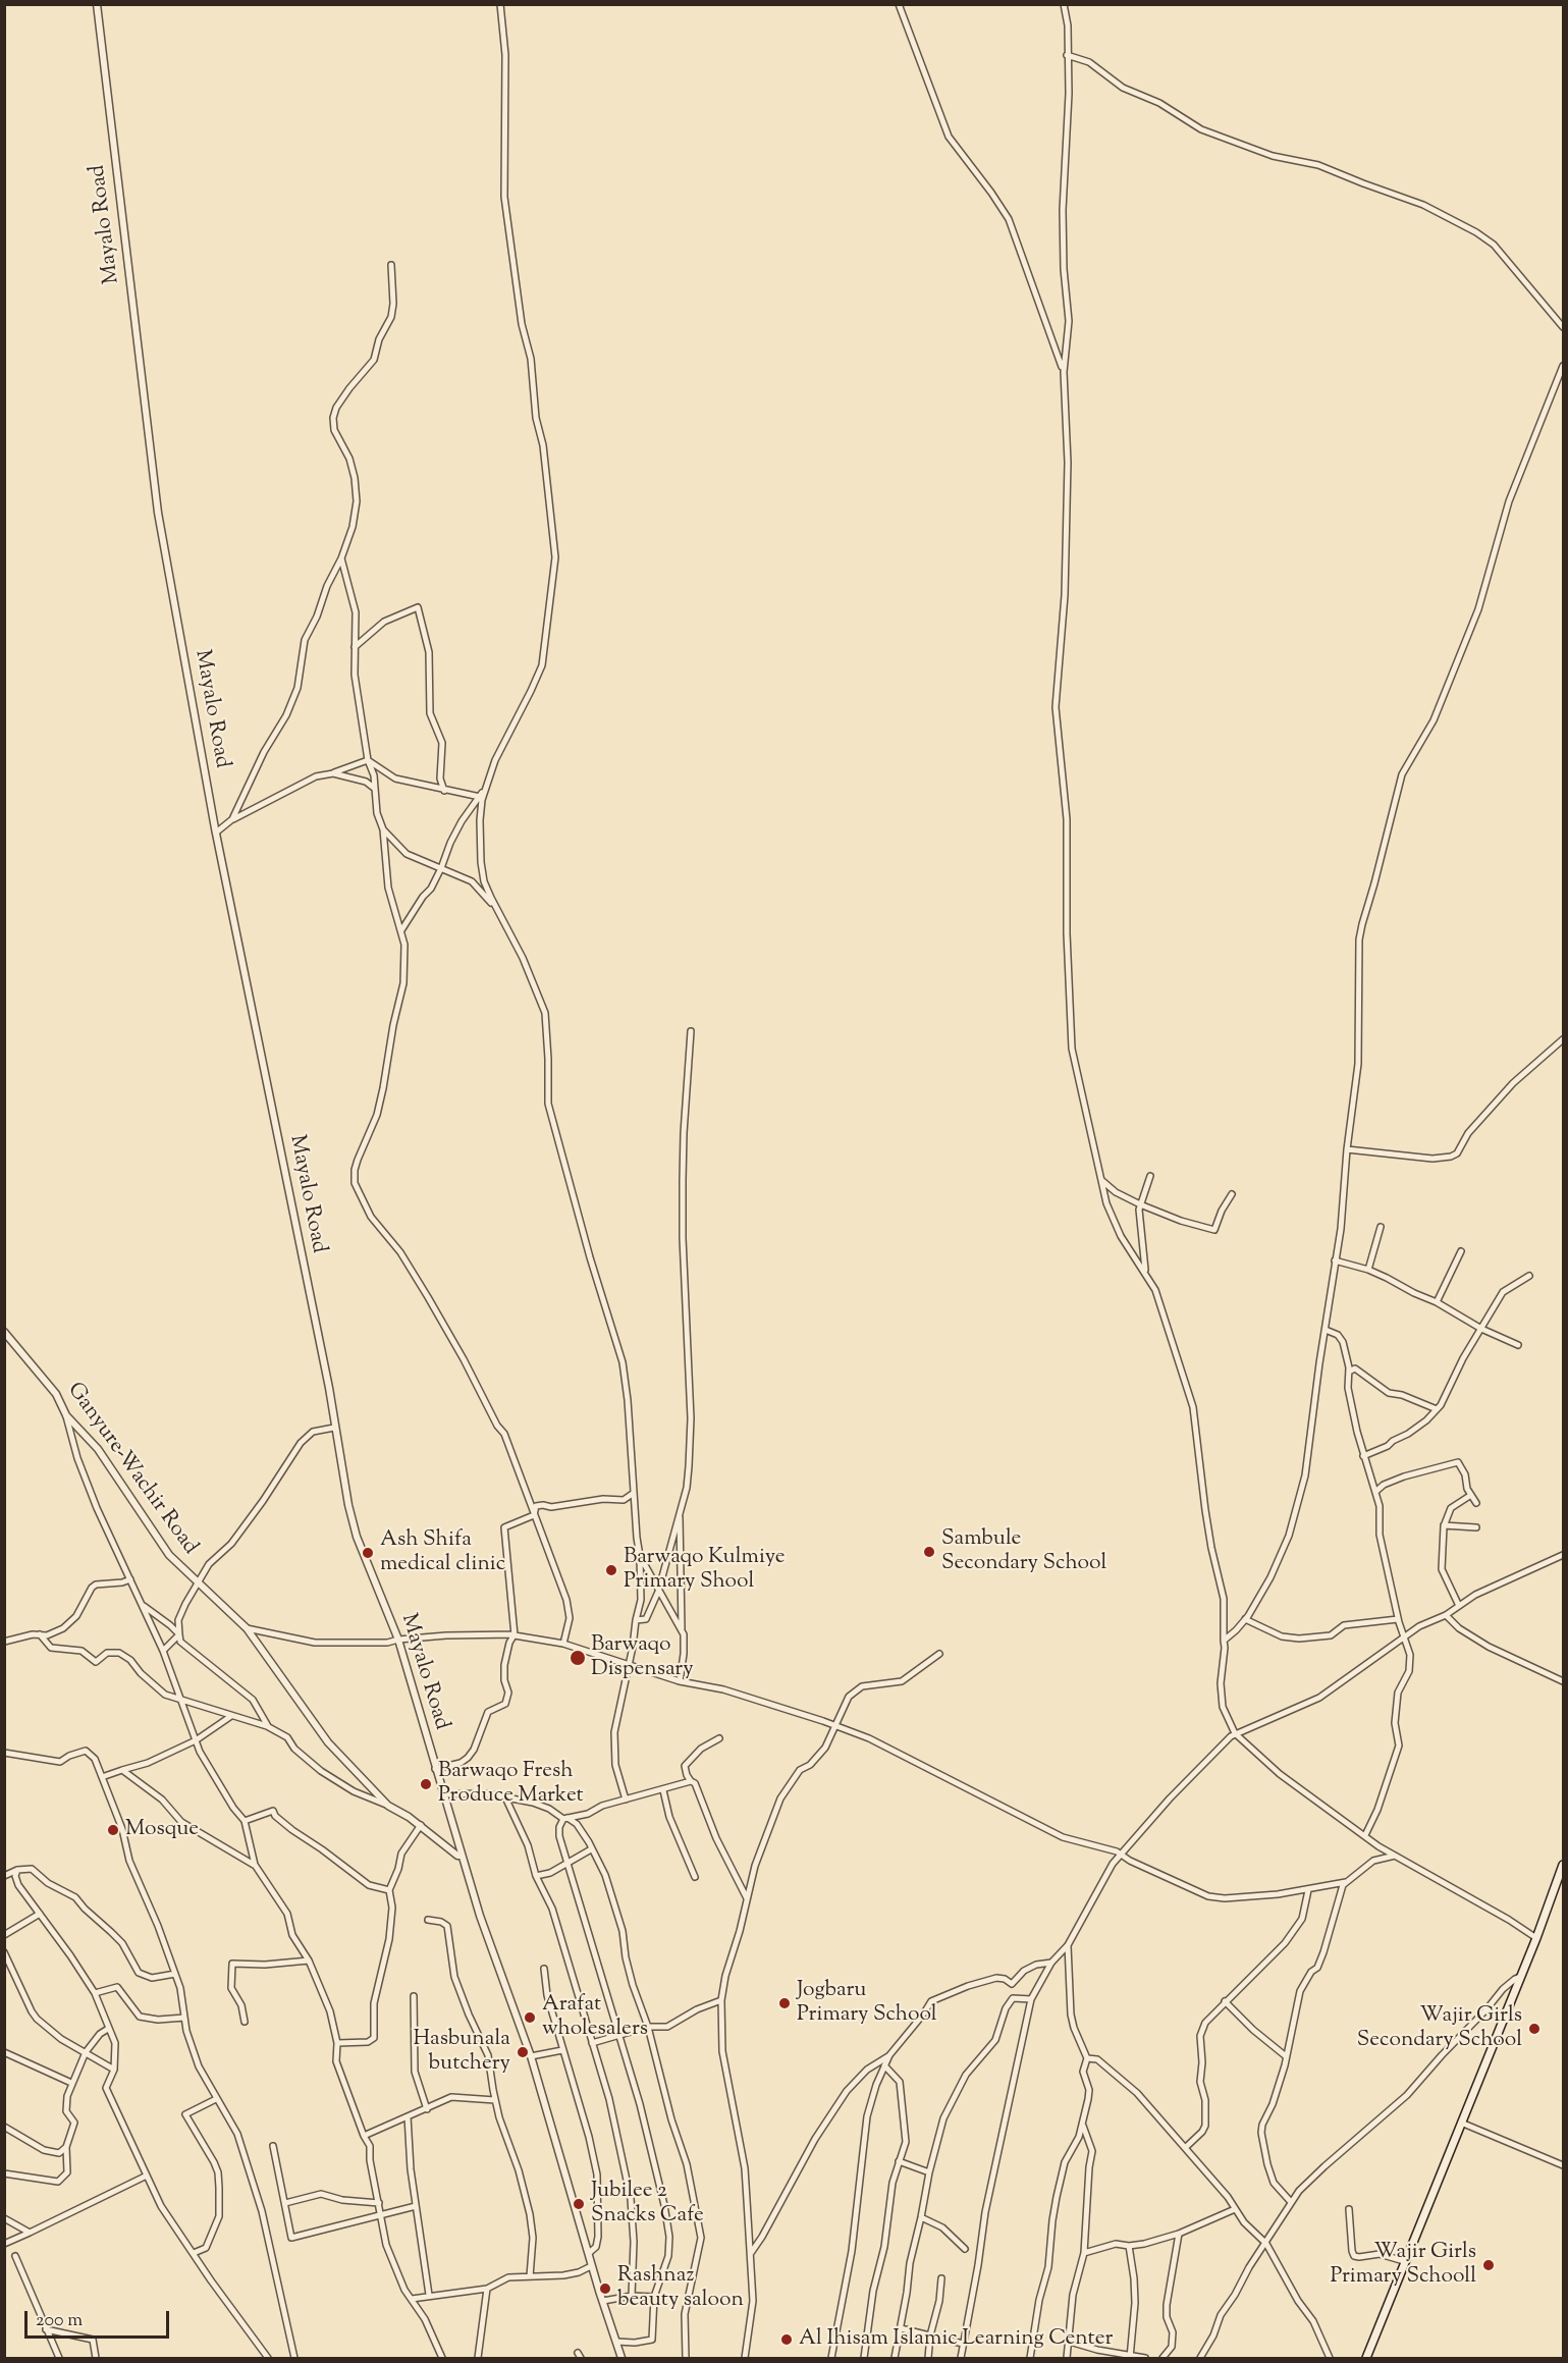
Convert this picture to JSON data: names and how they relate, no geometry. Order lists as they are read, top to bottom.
{
  "streets": {
    "street": ["Mayalo Road", "Ganyure-Wachir Road"]
  },
  "crossings": [
    ["Mayalo Road", "Ganyure-Wachir Road"]
  ],
  "places": [
    "Sambule Secondary School",
    "Ash Shifa medical clinic",
    "Barwaqo Kulmiye Primary Shool",
    "Barwaqo Dispensary",
    "Barwaqo Fresh Produce Market",
    "Mosque",
    "Jogbaru Primary School",
    "Arafat wholesalers",
    "Wajir Girls Secondary School",
    "Hasbunala butchery",
    "Jubilee 2 Snacks Cafe",
    "Wajir Girls Primary Schooll",
    "Rashnaz beauty saloon",
    "Al Ihisam Islamic Learning Center"
  ],
  "scale_bar": "200 m"
}
